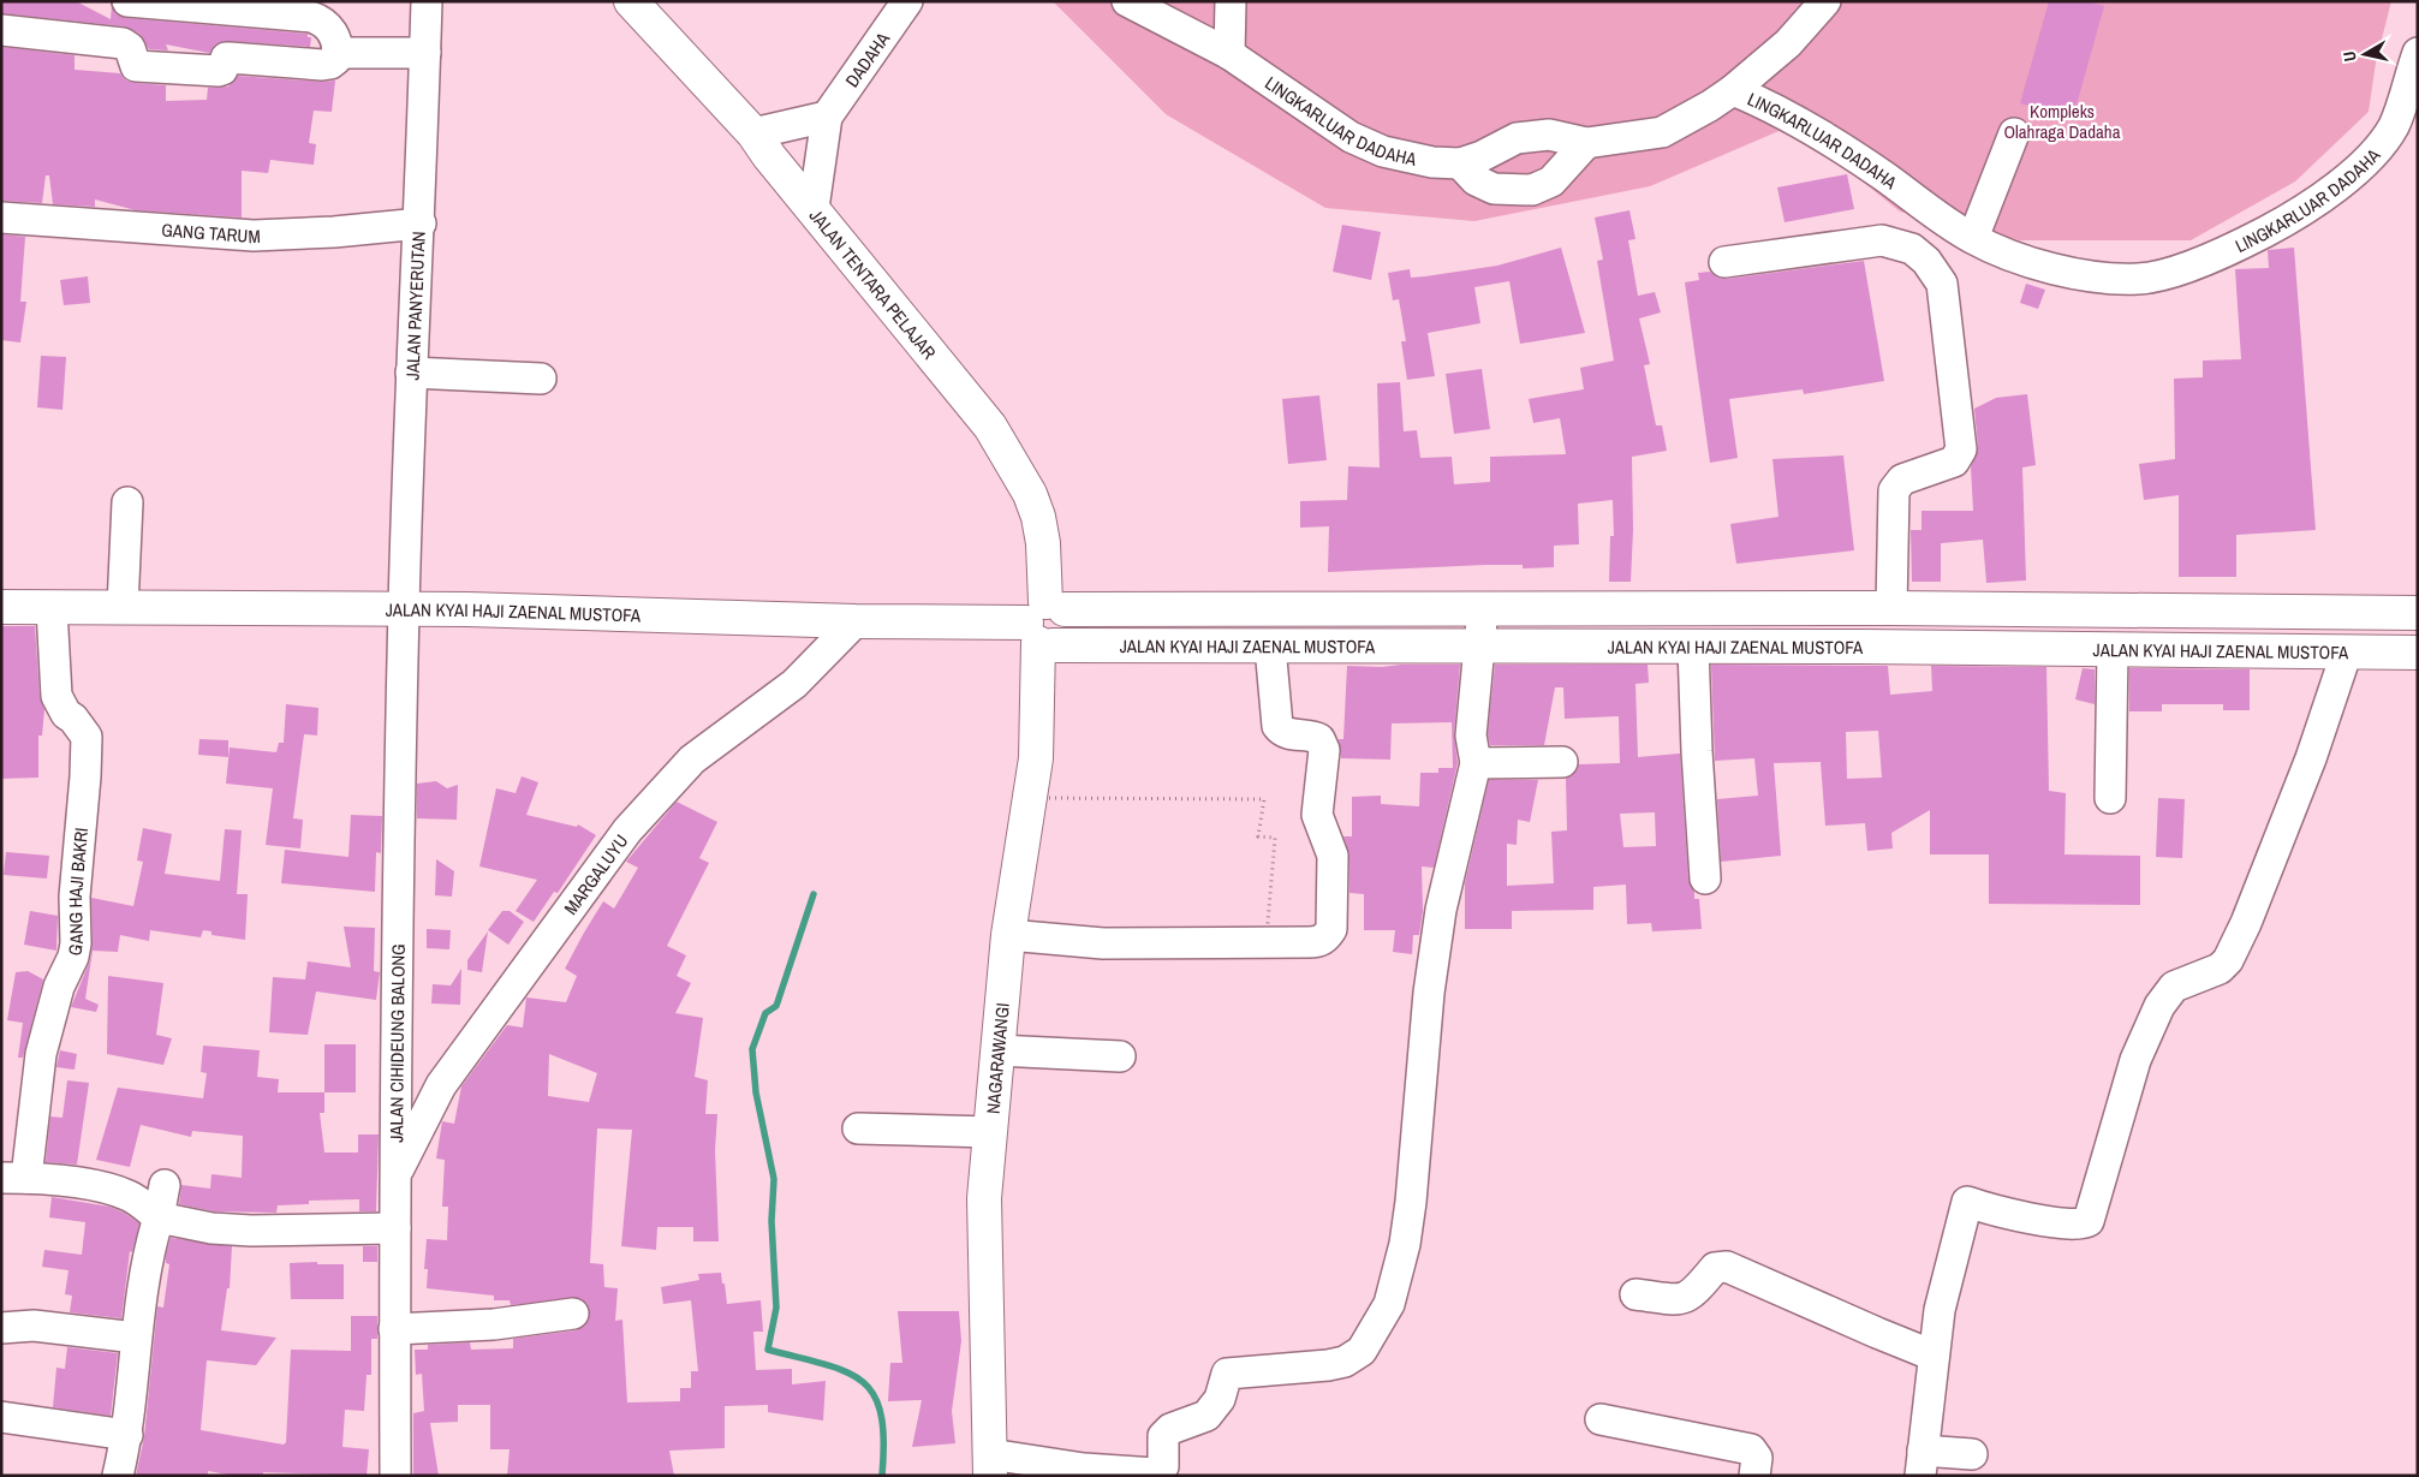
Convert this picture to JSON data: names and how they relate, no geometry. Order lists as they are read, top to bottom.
{
  "streets": {
    "main road": ["JALAN TENTARA PELAJAR", "JALAN KYAI HAJI ZAENAL MUSTOFA", "NAGARAWANGI"],
    "street": [
      "DADAHA",
      "LINGKARLUAR DADAHA",
      "GANG TARUM",
      "JALAN PANYERUTAN",
      "MARGALUYU",
      "GANG HAJI BAKRI",
      "JALAN CIHIDEUNG BALONG"
    ]
  },
  "crossings": [
    ["DADAHA", "JALAN TENTARA PELAJAR"],
    ["GANG TARUM", "JALAN PANYERUTAN"],
    ["JALAN TENTARA PELAJAR", "JALAN KYAI HAJI ZAENAL MUSTOFA"],
    ["JALAN TENTARA PELAJAR", "NAGARAWANGI"],
    ["JALAN PANYERUTAN", "JALAN KYAI HAJI ZAENAL MUSTOFA"],
    ["JALAN PANYERUTAN", "JALAN CIHIDEUNG BALONG"],
    ["JALAN KYAI HAJI ZAENAL MUSTOFA", "MARGALUYU"],
    ["JALAN KYAI HAJI ZAENAL MUSTOFA", "GANG HAJI BAKRI"],
    ["JALAN KYAI HAJI ZAENAL MUSTOFA", "JALAN CIHIDEUNG BALONG"],
    ["JALAN KYAI HAJI ZAENAL MUSTOFA", "NAGARAWANGI"],
    ["MARGALUYU", "JALAN CIHIDEUNG BALONG"]
  ],
  "parks": ["Kompleks Olahraga Dadaha"],
  "north": "left"
}
